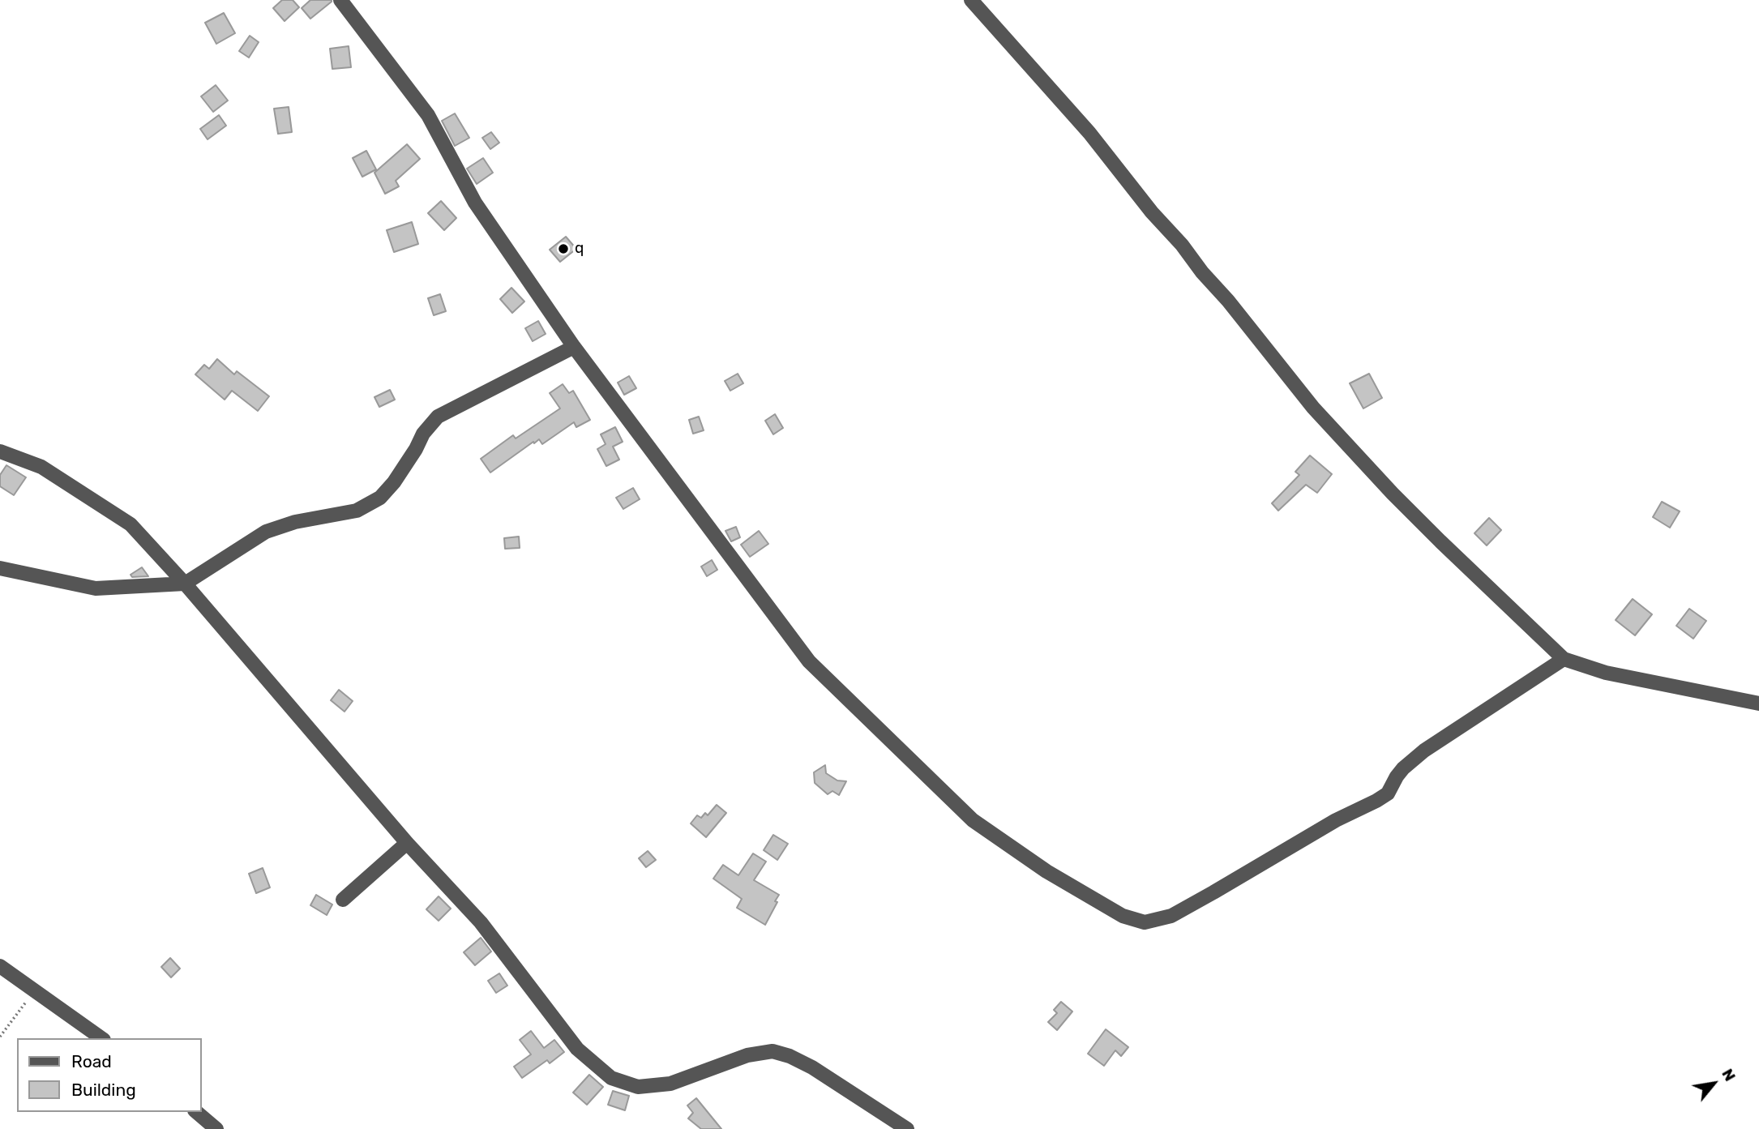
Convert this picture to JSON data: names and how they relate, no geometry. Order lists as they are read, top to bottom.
{
  "places": ["q"],
  "legend": ["Road", "Building"],
  "north": "top right"
}
